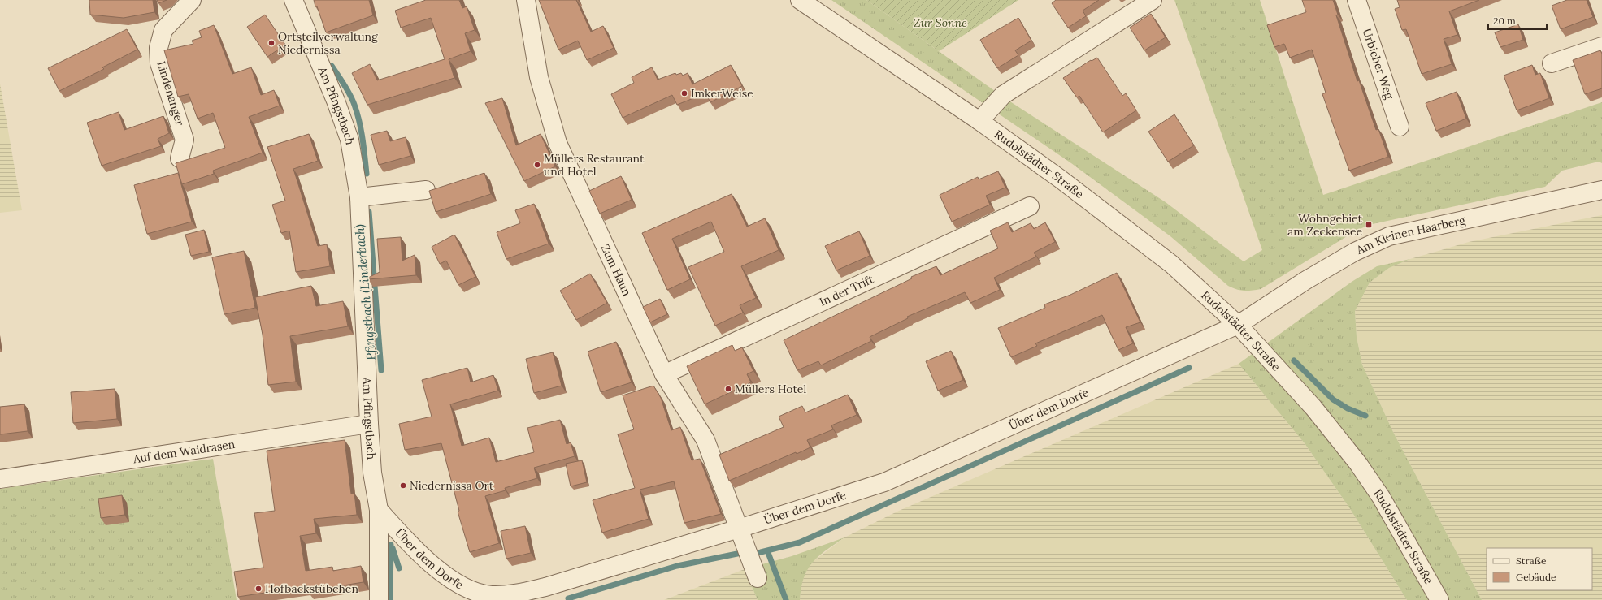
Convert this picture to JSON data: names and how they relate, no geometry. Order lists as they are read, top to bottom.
{
  "streets": {
    "street": [
      "Urbicher Weg",
      "Lindenanger",
      "Am Pfingstbach",
      "Rudolstädter Straße",
      "Am Kleinen Haarberg",
      "Zum Haun",
      "In der Trift",
      "Über dem Dorfe",
      "Auf dem Waidrasen"
    ]
  },
  "crossings": [
    ["Am Pfingstbach", "Über dem Dorfe"],
    ["Am Pfingstbach", "Auf dem Waidrasen"],
    ["Rudolstädter Straße", "Am Kleinen Haarberg"],
    ["Rudolstädter Straße", "Über dem Dorfe"],
    ["Am Kleinen Haarberg", "Über dem Dorfe"],
    ["Zum Haun", "In der Trift"],
    ["Zum Haun", "Über dem Dorfe"]
  ],
  "water": ["Pfingstbach (Linderbach)"],
  "parks": ["Zur Sonne"],
  "places": {
    "other": [
      "Ortsteilverwaltung Niedernissa",
      "ImkerWeise",
      "Müllers Restaurant und Hotel",
      "Müllers Hotel",
      "Niedernissa Ort",
      "Hofbackstübchen"
    ],
    "transit": ["Wohngebiet am Zeckensee"]
  },
  "legend": ["Straße", "Gebäude"],
  "scale_bar": "20 m"
}
